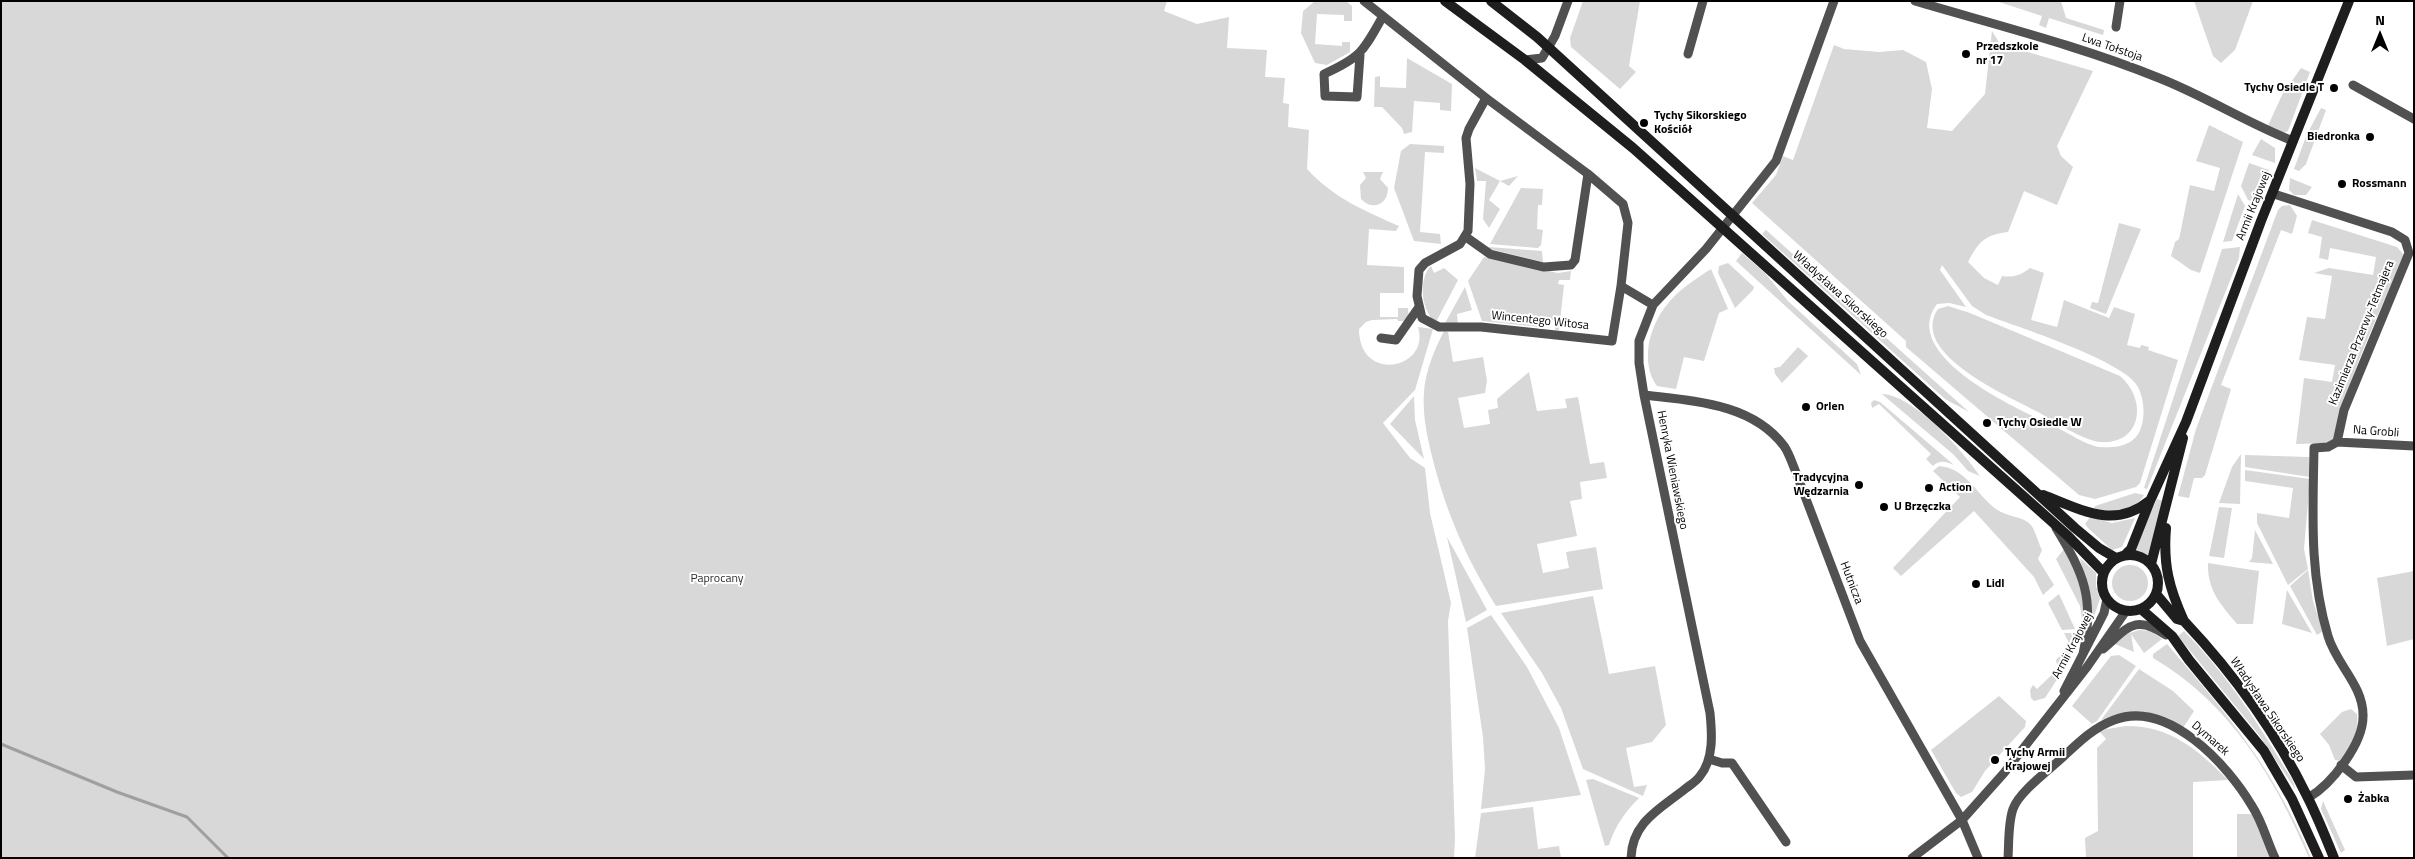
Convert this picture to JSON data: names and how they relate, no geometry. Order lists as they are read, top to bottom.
{
  "streets": {
    "street": [
      "Lwa Tołstoja",
      "Armii Krajowej",
      "Władysława Sikorskiego",
      "Wincentego Witosa",
      "Kazimierza Przerwy-Tetmajera",
      "Na Grobli",
      "Henryka Wieniawskiego",
      "Hutnicza",
      "Dymarek"
    ]
  },
  "crossings": [
    ["Lwa Tołstoja", "Armii Krajowej"],
    ["Armii Krajowej", "Władysława Sikorskiego"],
    ["Armii Krajowej", "Kazimierza Przerwy-Tetmajera"],
    ["Armii Krajowej", "Hutnicza"],
    ["Władysława Sikorskiego", "Henryka Wieniawskiego"],
    ["Kazimierza Przerwy-Tetmajera", "Na Grobli"],
    ["Henryka Wieniawskiego", "Hutnicza"]
  ],
  "parks": ["Paprocany"],
  "places": [
    "Przedszkole nr 17",
    "Tychy Osiedle T",
    "Tychy Sikorskiego Kościół",
    "Biedronka",
    "Rossmann",
    "Orlen",
    "Tychy Osiedle W",
    "Tradycyjna Wędzarnia",
    "Action",
    "U Brzęczka",
    "Lidl",
    "Tychy Armii Krajowej",
    "Żabka"
  ],
  "north": "top"
}
